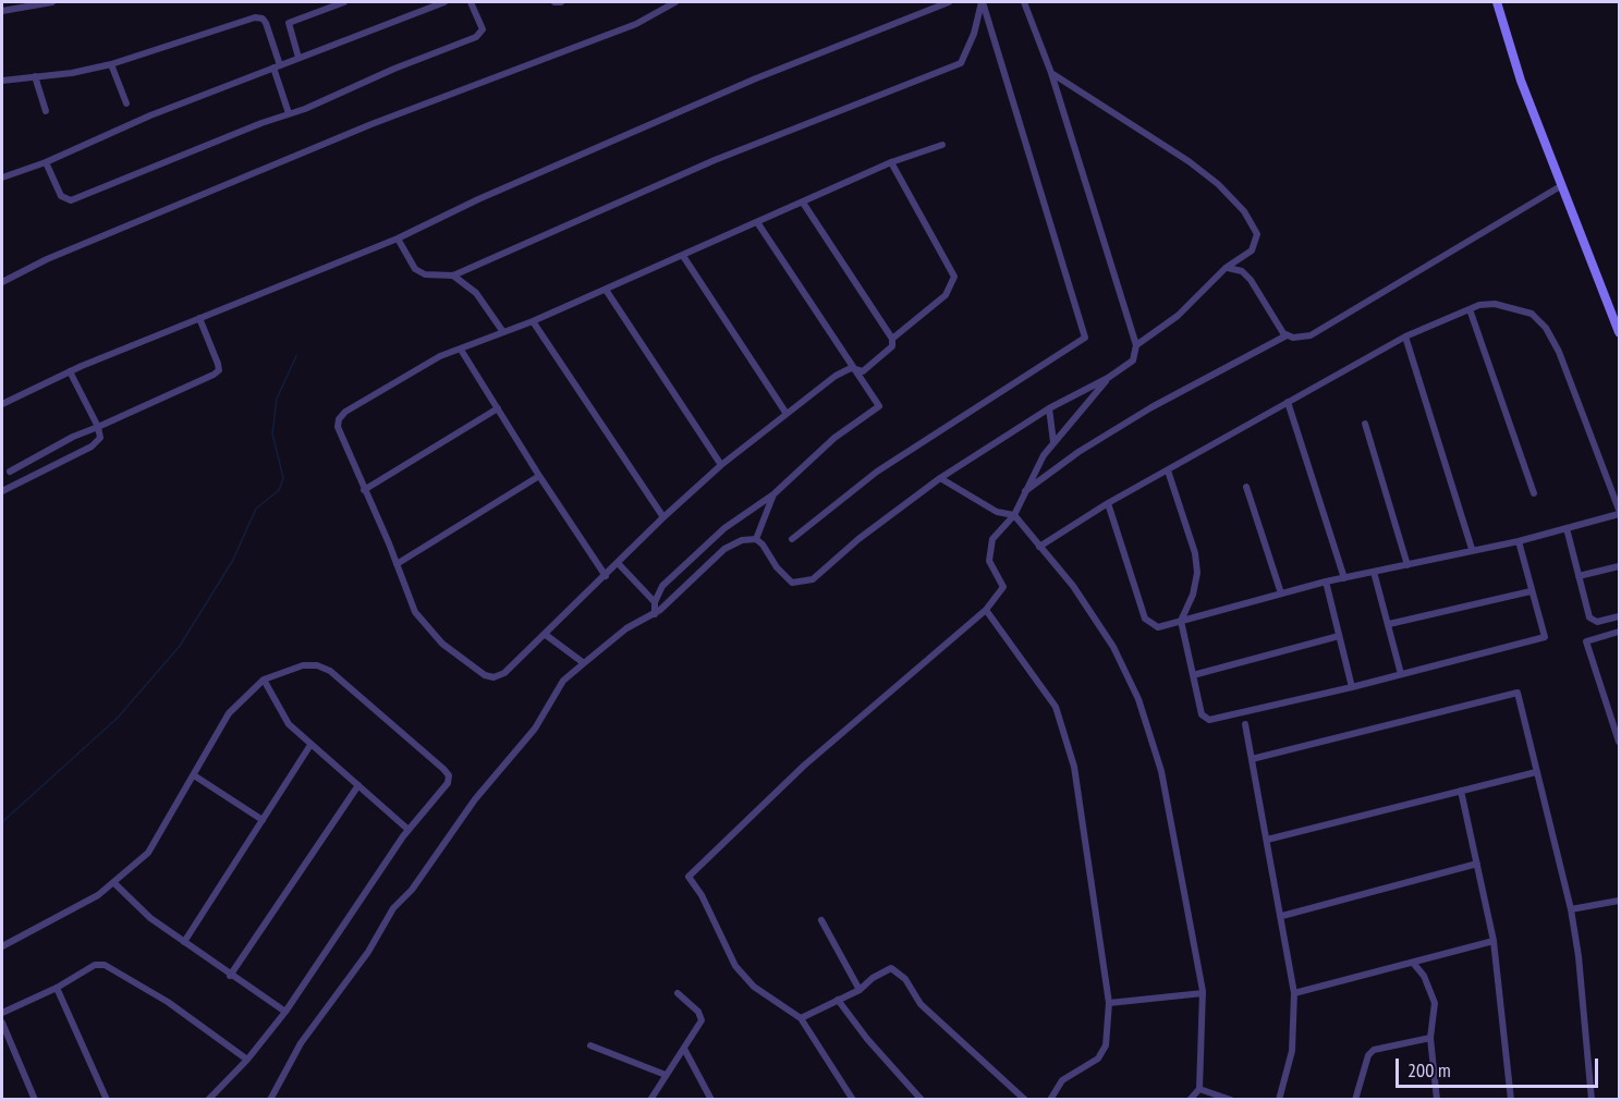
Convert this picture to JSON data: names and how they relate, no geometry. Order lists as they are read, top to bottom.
{
  "scale_bar": "200 m"
}
